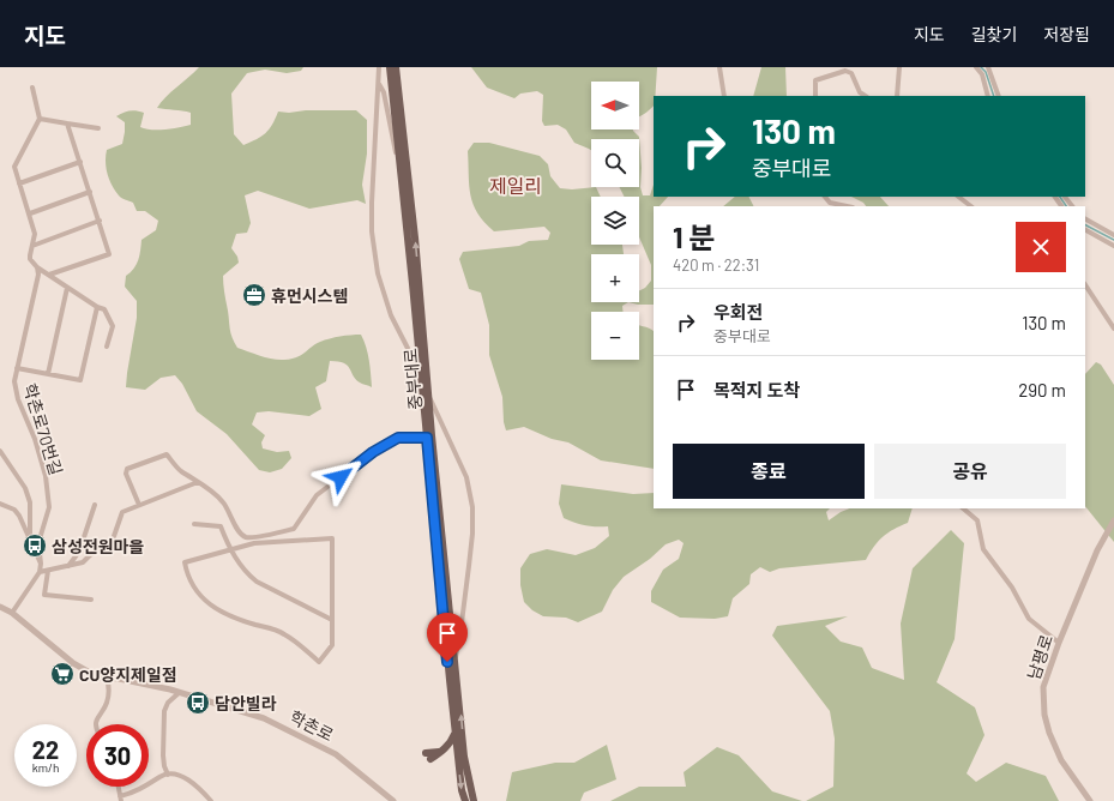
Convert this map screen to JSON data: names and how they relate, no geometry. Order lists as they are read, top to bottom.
{
  "streets": {
    "main road": ["중부대로"],
    "street": ["학촌로70번길", "남평로", "학촌로"]
  },
  "crossings": [
    ["학촌로70번길", "학촌로"]
  ],
  "districts": ["제일리"],
  "places": {
    "office": ["휴먼시스템"],
    "bus stop": ["삼성전원마을", "담안빌라"],
    "supermarket": ["CU양지제일점"]
  },
  "north": "left",
  "page": {
    "header": "지도",
    "nav": ["지도", "길찾기", "저장됨"],
    "map_buttons": ["+", "−"],
    "turn": ["130 m", "중부대로"],
    "heading": ["1 분", "420 m · 22:31"],
    "list": [
      {
        "name": "우회전",
        "note": "중부대로",
        "value": "130 m"
      },
      {
        "name": "목적지 도착",
        "value": "290 m"
      }
    ],
    "buttons": ["종료", "공유"],
    "speed": "22 km/h",
    "limit": "30"
  }
}
